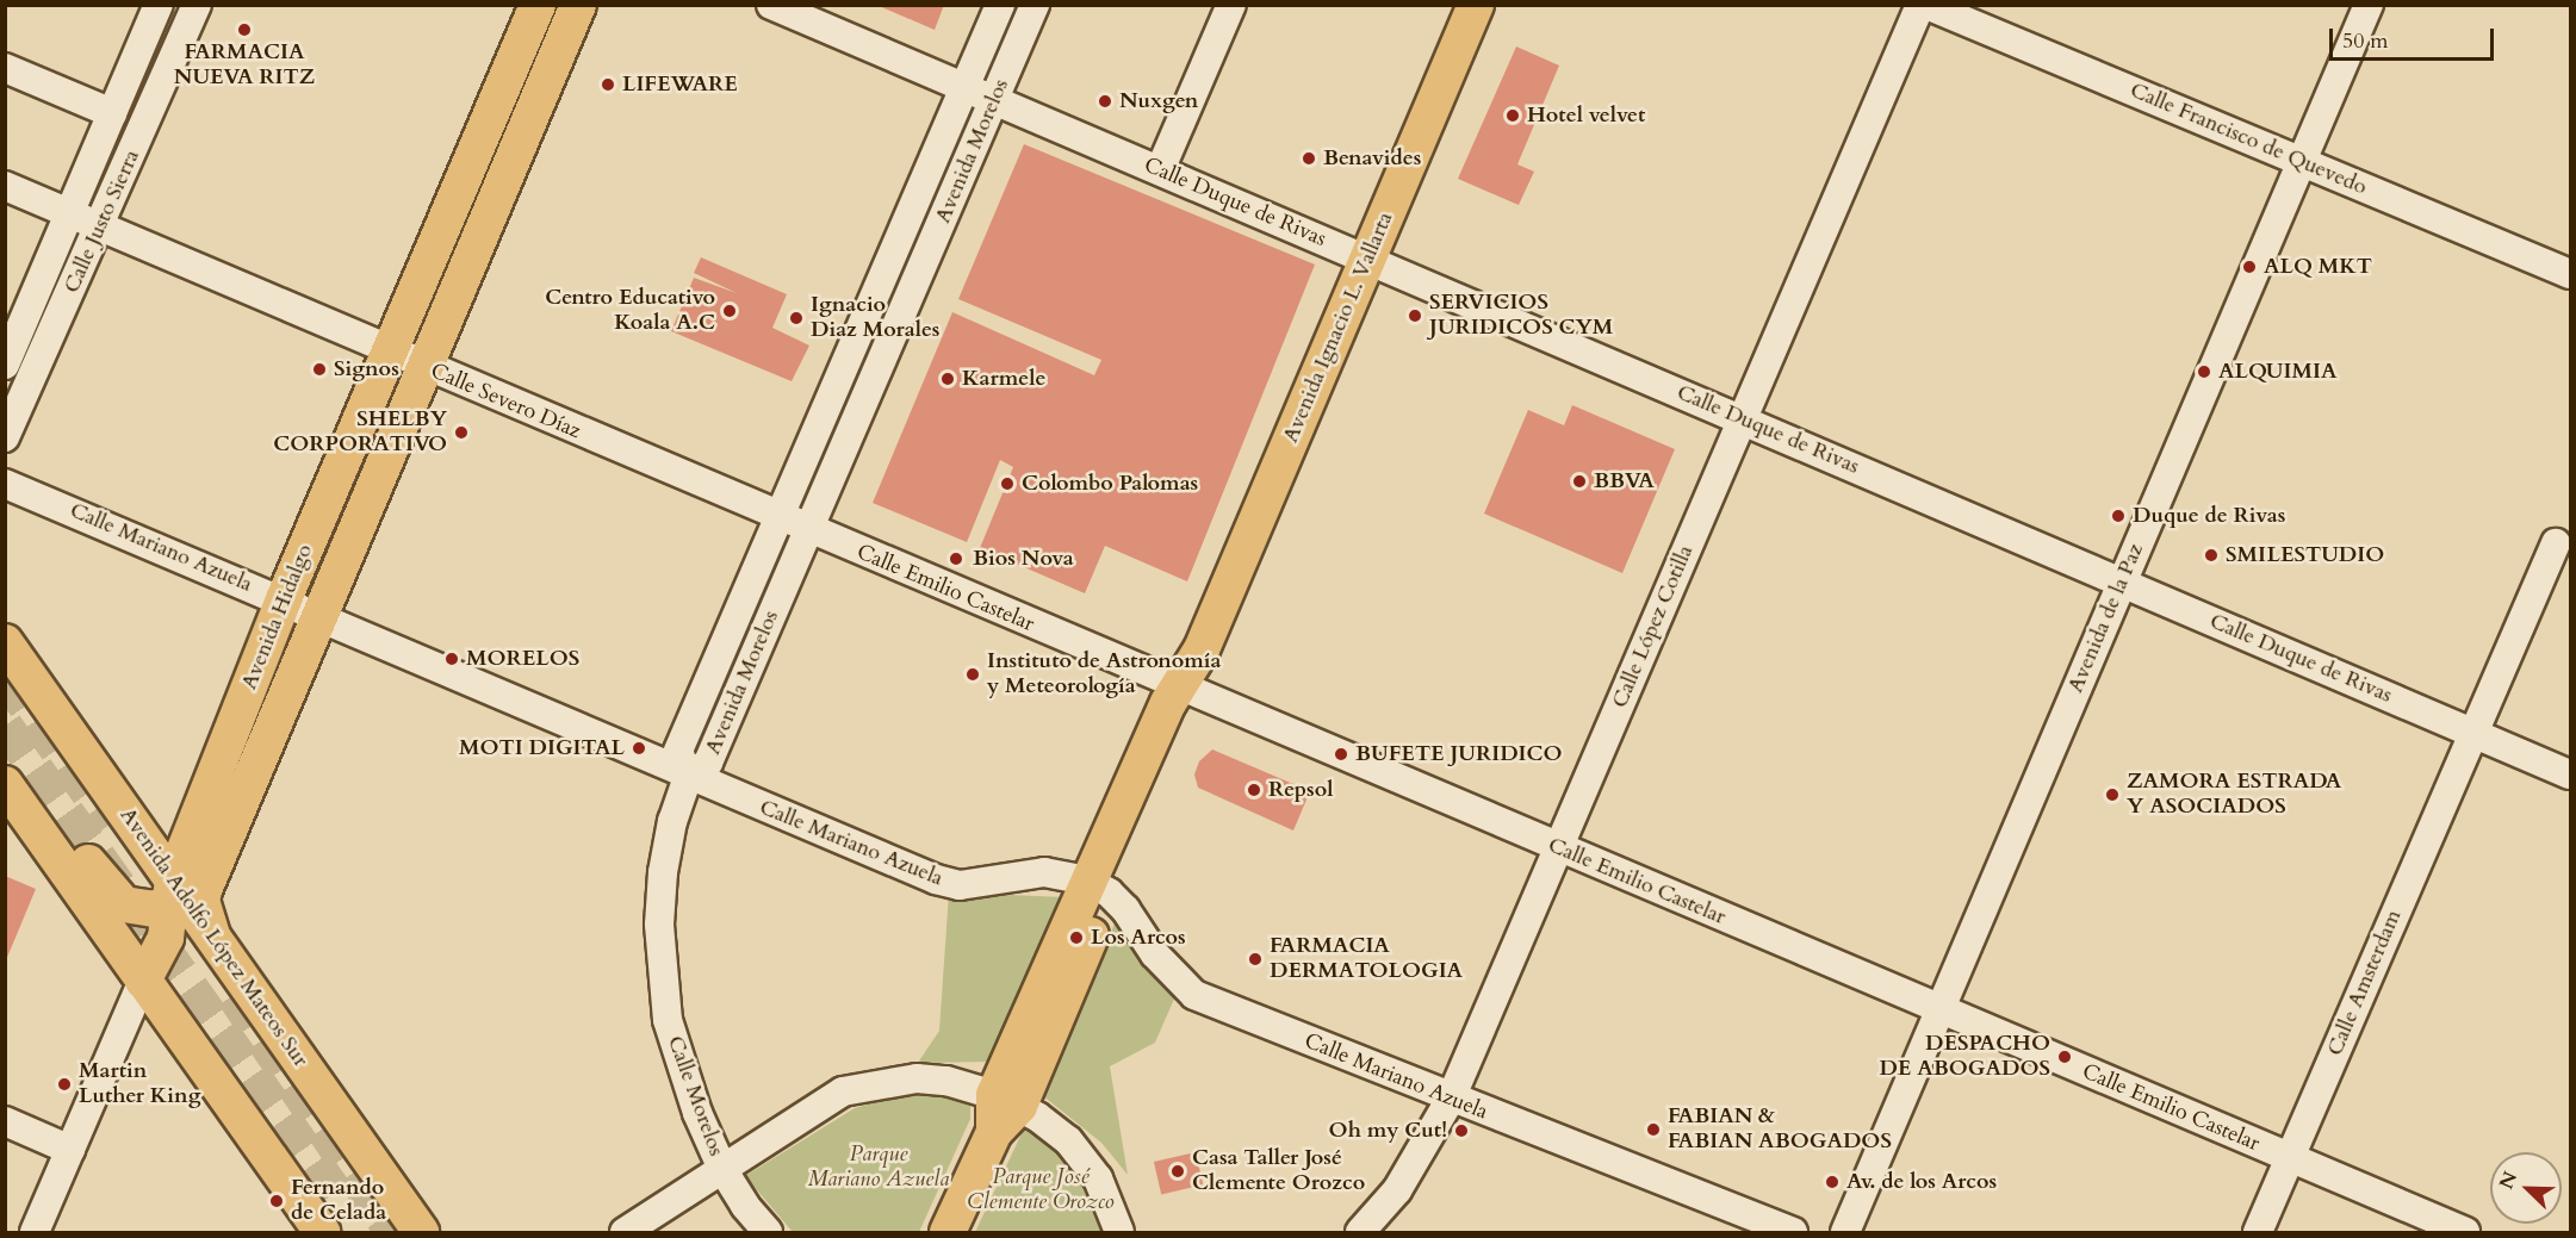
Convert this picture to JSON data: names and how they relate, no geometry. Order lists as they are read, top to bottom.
{
  "streets": {
    "main road": ["Avenida Ignacio L. Vallarta", "Avenida Hidalgo", "Avenida Adolfo López Mateos Sur"],
    "street": [
      "Calle Francisco de Quevedo",
      "Avenida Morelos",
      "Calle Duque de Rivas",
      "Calle Justo Sierra",
      "Calle Severo Díaz",
      "Calle Mariano Azuela",
      "Calle Emilio Castelar",
      "Avenida de la Paz",
      "Calle López Cotilla",
      "Calle Amsterdam",
      "Calle Morelos"
    ]
  },
  "crossings": [
    ["Calle Francisco de Quevedo", "Avenida de la Paz"],
    ["Avenida Morelos", "Calle Duque de Rivas"],
    ["Avenida Morelos", "Calle Severo Díaz"],
    ["Avenida Morelos", "Calle Mariano Azuela"],
    ["Avenida Morelos", "Calle Emilio Castelar"],
    ["Avenida Morelos", "Calle Morelos"],
    ["Calle Duque de Rivas", "Avenida Ignacio L. Vallarta"],
    ["Calle Duque de Rivas", "Avenida de la Paz"],
    ["Calle Duque de Rivas", "Calle López Cotilla"],
    ["Calle Duque de Rivas", "Calle Amsterdam"],
    ["Calle Justo Sierra", "Calle Severo Díaz"],
    ["Avenida Ignacio L. Vallarta", "Calle Mariano Azuela"],
    ["Avenida Ignacio L. Vallarta", "Calle Emilio Castelar"],
    ["Calle Severo Díaz", "Calle Emilio Castelar"],
    ["Calle Severo Díaz", "Avenida Hidalgo"],
    ["Calle Mariano Azuela", "Avenida Hidalgo"],
    ["Calle Mariano Azuela", "Calle López Cotilla"],
    ["Calle Mariano Azuela", "Calle Morelos"],
    ["Calle Emilio Castelar", "Avenida de la Paz"],
    ["Calle Emilio Castelar", "Calle López Cotilla"],
    ["Calle Emilio Castelar", "Calle Amsterdam"],
    ["Avenida Hidalgo", "Avenida Adolfo López Mateos Sur"]
  ],
  "parks": ["Parque Mariano Azuela", "Parque José Clemente Orozco"],
  "places": [
    "FARMACIA NUEVA RITZ",
    "LIFEWARE",
    "Nuxgen",
    "Hotel velvet",
    "Benavides",
    "ALQ MKT",
    "Centro Educativo Koala A.C",
    "SERVICIOS JURIDICOS CYM",
    "Ignacio Diaz Morales",
    "Signos",
    "ALQUIMIA",
    "Karmele",
    "SHELBY CORPORATIVO",
    "BBVA",
    "Colombo Palomas",
    "Duque de Rivas",
    "SMILESTUDIO",
    "Bios Nova",
    "MORELOS",
    "Instituto de Astronomía y Meteorología",
    "MOTI DIGITAL",
    "BUFETE JURIDICO",
    "Repsol",
    "ZAMORA ESTRADA Y ASOCIADOS",
    "Los Arcos",
    "FARMACIA DERMATOLOGIA",
    "DESPACHO DE ABOGADOS",
    "Martin Luther King",
    "FABIAN & FABIAN ABOGADOS",
    "Oh my Cut!",
    "Casa Taller José Clemente Orozco",
    "Av. de los Arcos",
    "Fernando de Celada"
  ],
  "scale_bar": "50 m",
  "north": "top left"
}
